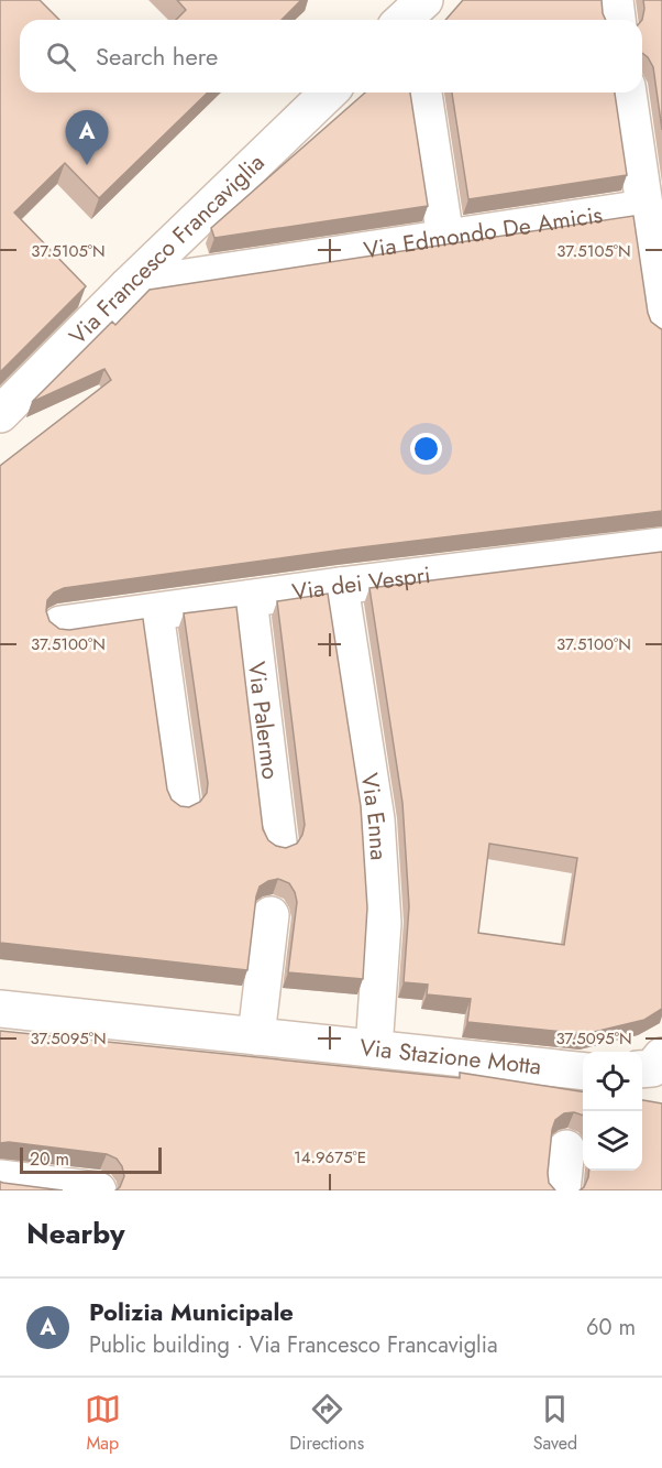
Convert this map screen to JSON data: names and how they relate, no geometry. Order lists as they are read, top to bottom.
{
  "streets": {
    "street": [
      "Via Edmondo De Amicis",
      "Via Francesco Francaviglia",
      "Via dei Vespri",
      "Via Palermo",
      "Via Enna",
      "Via Stazione Motta"
    ]
  },
  "crossings": [
    ["Via Edmondo De Amicis", "Via Francesco Francaviglia"],
    ["Via dei Vespri", "Via Palermo"],
    ["Via dei Vespri", "Via Enna"],
    ["Via Enna", "Via Stazione Motta"]
  ],
  "scale_bar": "20 m",
  "page": {
    "search": "Search here",
    "pins": "A",
    "scale": "20 m",
    "heading": "Nearby",
    "list": [
      {
        "mark": "A",
        "name": "Polizia Municipale",
        "note": "Public building · Via Francesco Francaviglia",
        "value": "60 m"
      }
    ],
    "nav": ["Map", "Directions", "Saved"]
  },
  "coordinates": [
    "37.5105°N",
    "37.5100°N",
    "37.5095°N",
    "14.9675°E"
  ]
}
